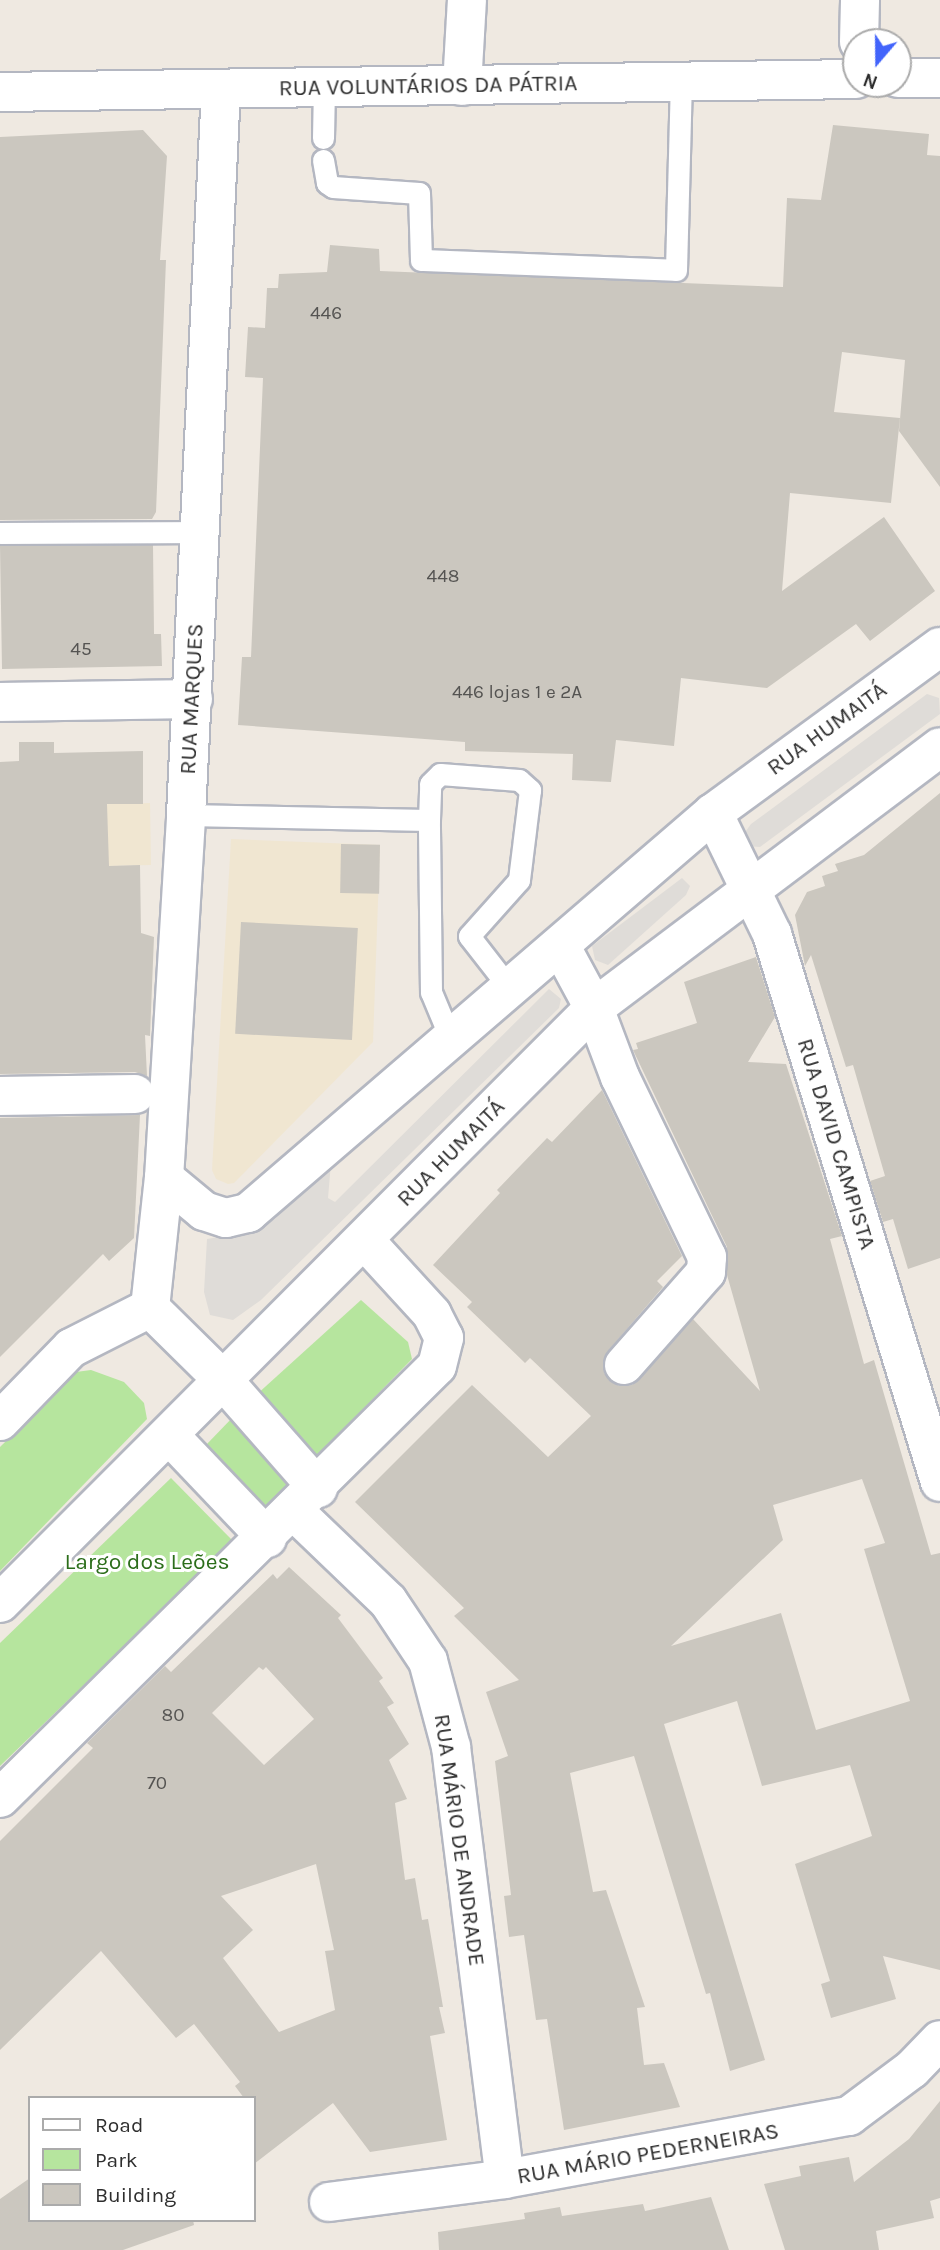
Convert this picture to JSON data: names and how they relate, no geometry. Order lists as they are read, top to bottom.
{
  "streets": {
    "street": [
      "RUA VOLUNTÁRIOS DA PÁTRIA",
      "RUA MARQUES",
      "RUA HUMAITÁ",
      "RUA DAVID CAMPISTA",
      "RUA MÁRIO DE ANDRADE",
      "RUA MÁRIO PEDERNEIRAS"
    ]
  },
  "crossings": [
    ["RUA VOLUNTÁRIOS DA PÁTRIA", "RUA MARQUES"],
    ["RUA MARQUES", "RUA HUMAITÁ"],
    ["RUA HUMAITÁ", "RUA DAVID CAMPISTA"],
    ["RUA MÁRIO DE ANDRADE", "RUA MÁRIO PEDERNEIRAS"]
  ],
  "parks": ["Largo dos Leões"],
  "house_numbers": [
    "446",
    "448",
    "45",
    "446 lojas 1 e 2A",
    "80",
    "70"
  ],
  "legend": ["Road", "Park", "Building"],
  "north": "bottom"
}
